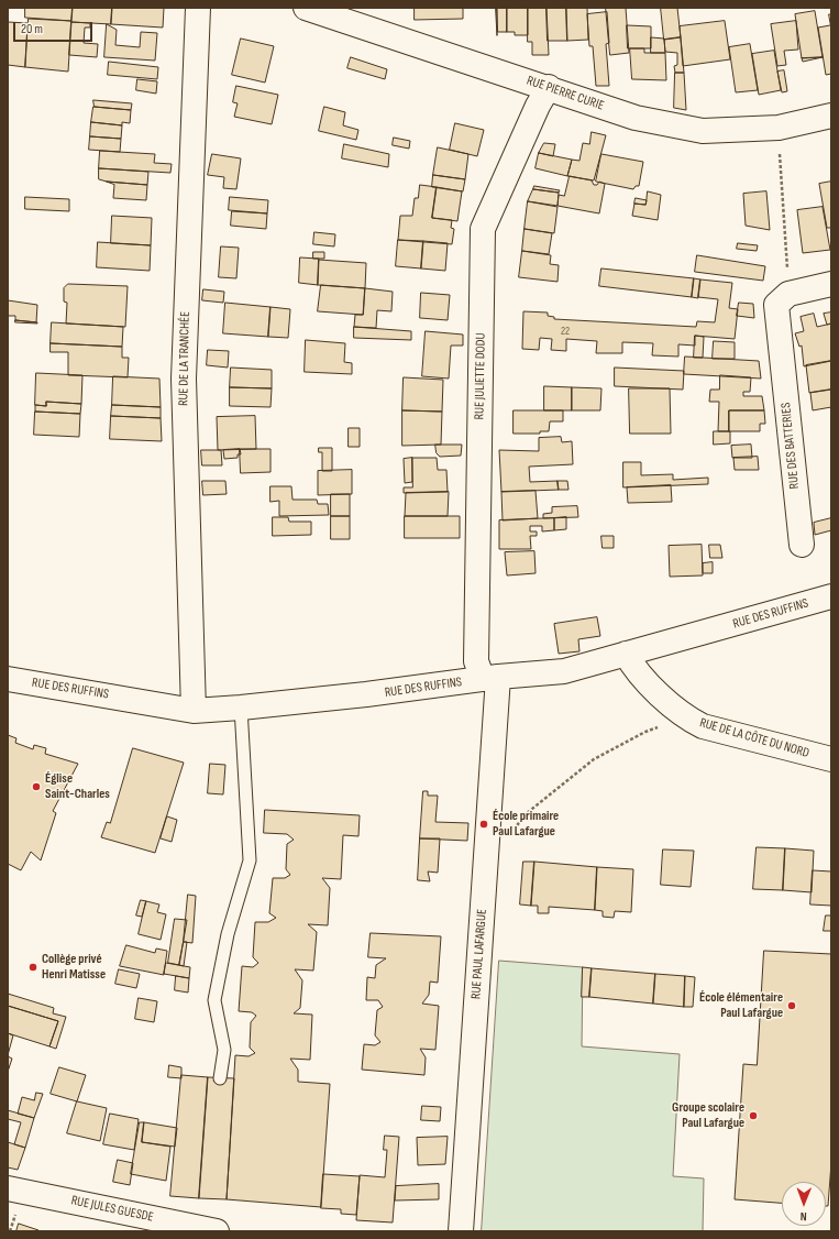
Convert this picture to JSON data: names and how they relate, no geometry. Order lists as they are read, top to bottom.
{
  "streets": {
    "street": [
      "RUE PIERRE CURIE",
      "RUE DE LA TRANCHÉE",
      "RUE JULIETTE DODU",
      "RUE DES BATTERIES",
      "RUE DES RUFFINS",
      "RUE DE LA CÔTE DU NORD",
      "RUE PAUL LAFARGUE",
      "RUE JULES GUESDE"
    ]
  },
  "crossings": [
    ["RUE PIERRE CURIE", "RUE JULIETTE DODU"],
    ["RUE DE LA TRANCHÉE", "RUE DES RUFFINS"],
    ["RUE JULIETTE DODU", "RUE DES RUFFINS"],
    ["RUE JULIETTE DODU", "RUE PAUL LAFARGUE"],
    ["RUE DES RUFFINS", "RUE DE LA CÔTE DU NORD"],
    ["RUE DES RUFFINS", "RUE PAUL LAFARGUE"]
  ],
  "places": [
    "Église Saint-Charles",
    "École primaire Paul Lafargue",
    "Collège privé Henri Matisse",
    "École élémentaire Paul Lafargue",
    "Groupe scolaire Paul Lafargue"
  ],
  "house_numbers": ["22"],
  "scale_bar": "20 m",
  "north": "bottom"
}
